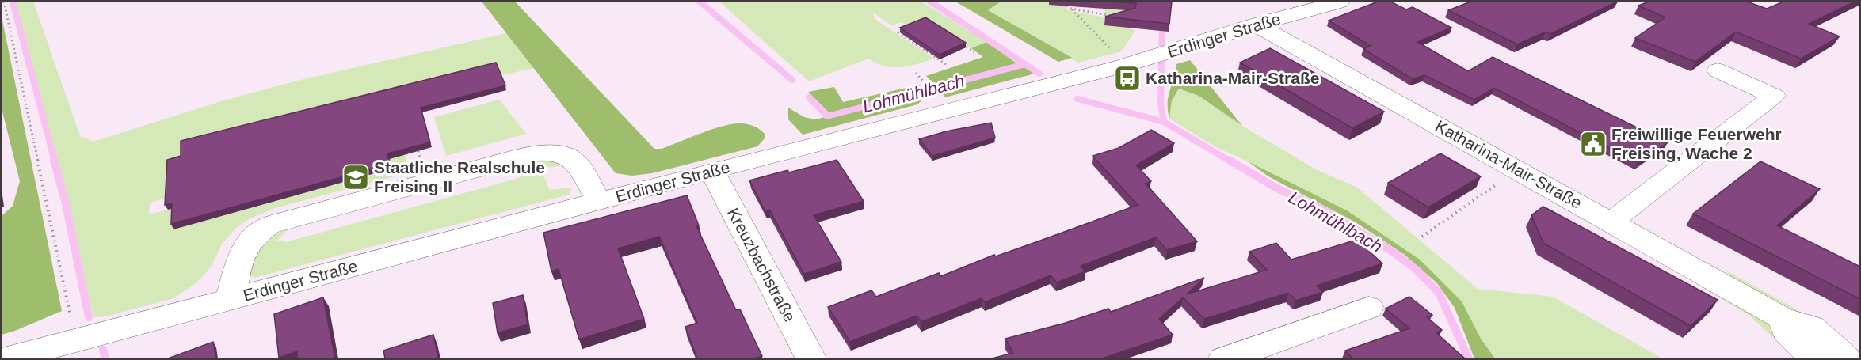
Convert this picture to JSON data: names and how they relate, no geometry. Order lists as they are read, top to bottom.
{
  "streets": {
    "street": ["Erdinger Straße", "Katharina-Mair-Straße", "Kreuzbachstraße"]
  },
  "crossings": [
    ["Erdinger Straße", "Katharina-Mair-Straße"],
    ["Erdinger Straße", "Kreuzbachstraße"]
  ],
  "water": ["Lohmühlbach"],
  "places": {
    "bus stop": ["Katharina-Mair-Straße"],
    "public building": ["Freiwillige Feuerwehr Freising, Wache 2"],
    "school or university": ["Staatliche Realschule Freising II"]
  }
}
